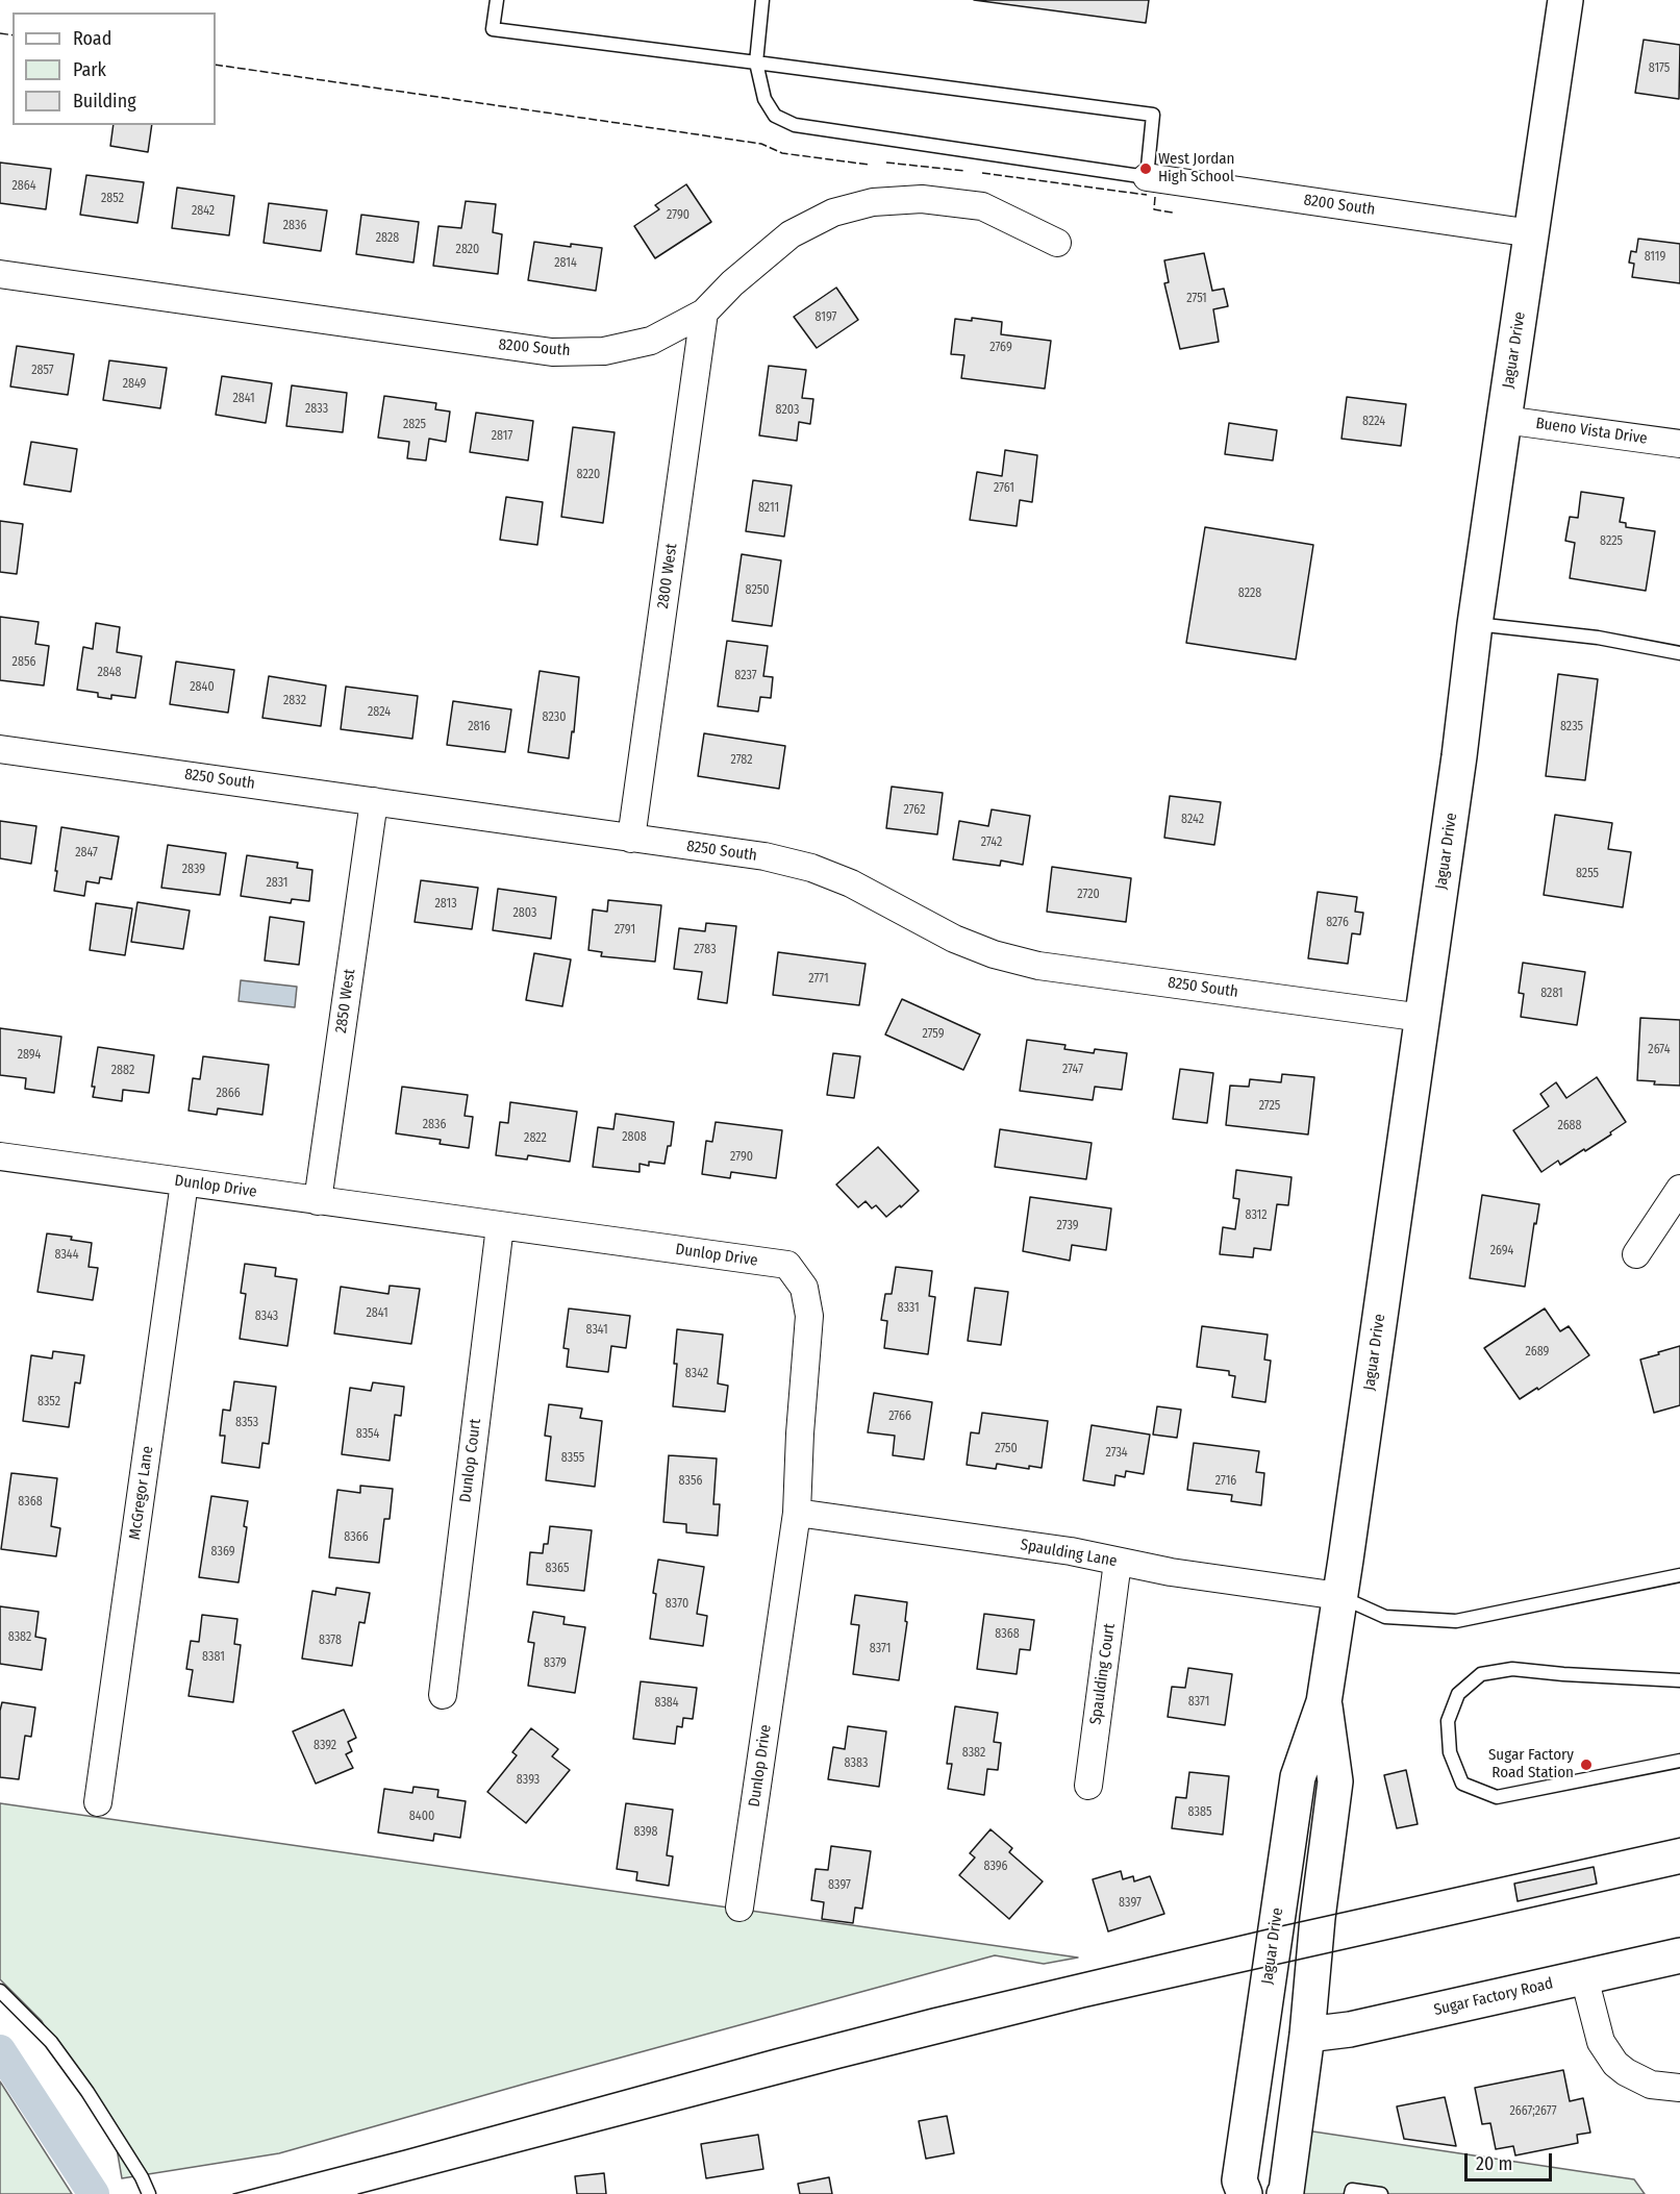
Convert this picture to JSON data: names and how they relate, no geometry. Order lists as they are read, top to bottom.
{
  "streets": {
    "main road": ["Jaguar Drive", "Sugar Factory Road"],
    "street": [
      "8200 South",
      "Bueno Vista Drive",
      "2800 West",
      "8250 South",
      "2850 West",
      "Dunlop Drive",
      "Dunlop Court",
      "McGregor Lane",
      "Spaulding Lane",
      "Spaulding Court"
    ]
  },
  "crossings": [
    ["8200 South", "Jaguar Drive"],
    ["8200 South", "2800 West"],
    ["Jaguar Drive", "Bueno Vista Drive"],
    ["Jaguar Drive", "8250 South"],
    ["Jaguar Drive", "Spaulding Lane"],
    ["Jaguar Drive", "Sugar Factory Road"],
    ["2800 West", "8250 South"],
    ["8250 South", "2850 West"],
    ["2850 West", "Dunlop Drive"],
    ["Dunlop Drive", "Dunlop Court"],
    ["Dunlop Drive", "McGregor Lane"],
    ["Dunlop Drive", "Spaulding Lane"],
    ["Spaulding Lane", "Spaulding Court"]
  ],
  "places": ["West Jordan High School", "Sugar Factory Road Station"],
  "house_numbers": [
    "8175",
    "2864",
    "2852",
    "2842",
    "2790",
    "2836",
    "2828",
    "2820",
    "8119",
    "2814",
    "2751",
    "8197",
    "2769",
    "2857",
    "2849",
    "2841",
    "2833",
    "8203",
    "8224",
    "2825",
    "2817",
    "8220",
    "2761",
    "8211",
    "8225",
    "8250",
    "8228",
    "2856",
    "2848",
    "8237",
    "2840",
    "2832",
    "2824",
    "8230",
    "2816",
    "8235",
    "2782",
    "2762",
    "8242",
    "2742",
    "2847",
    "2839",
    "8255",
    "2831",
    "2720",
    "2813",
    "2803",
    "8276",
    "2791",
    "2783",
    "2771",
    "8281",
    "2759",
    "2674",
    "2894",
    "2747",
    "2882",
    "2866",
    "2725",
    "2836",
    "2688",
    "2808",
    "2822",
    "2790",
    "8312",
    "2739",
    "2694",
    "8344",
    "8331",
    "2841",
    "8343",
    "8341",
    "2689",
    "8342",
    "8352",
    "2766",
    "8353",
    "8354",
    "2750",
    "2734",
    "8355",
    "8356",
    "2716",
    "8368",
    "8366",
    "8369",
    "8365",
    "8370",
    "8368",
    "8382",
    "8378",
    "8371",
    "8381",
    "8379",
    "8371",
    "8384",
    "8392",
    "8382",
    "8383",
    "8393",
    "8385",
    "8400",
    "8398",
    "8396",
    "8397",
    "8397",
    "2667;2677"
  ],
  "legend": ["Road", "Park", "Building"],
  "scale_bar": "20 m"
}
